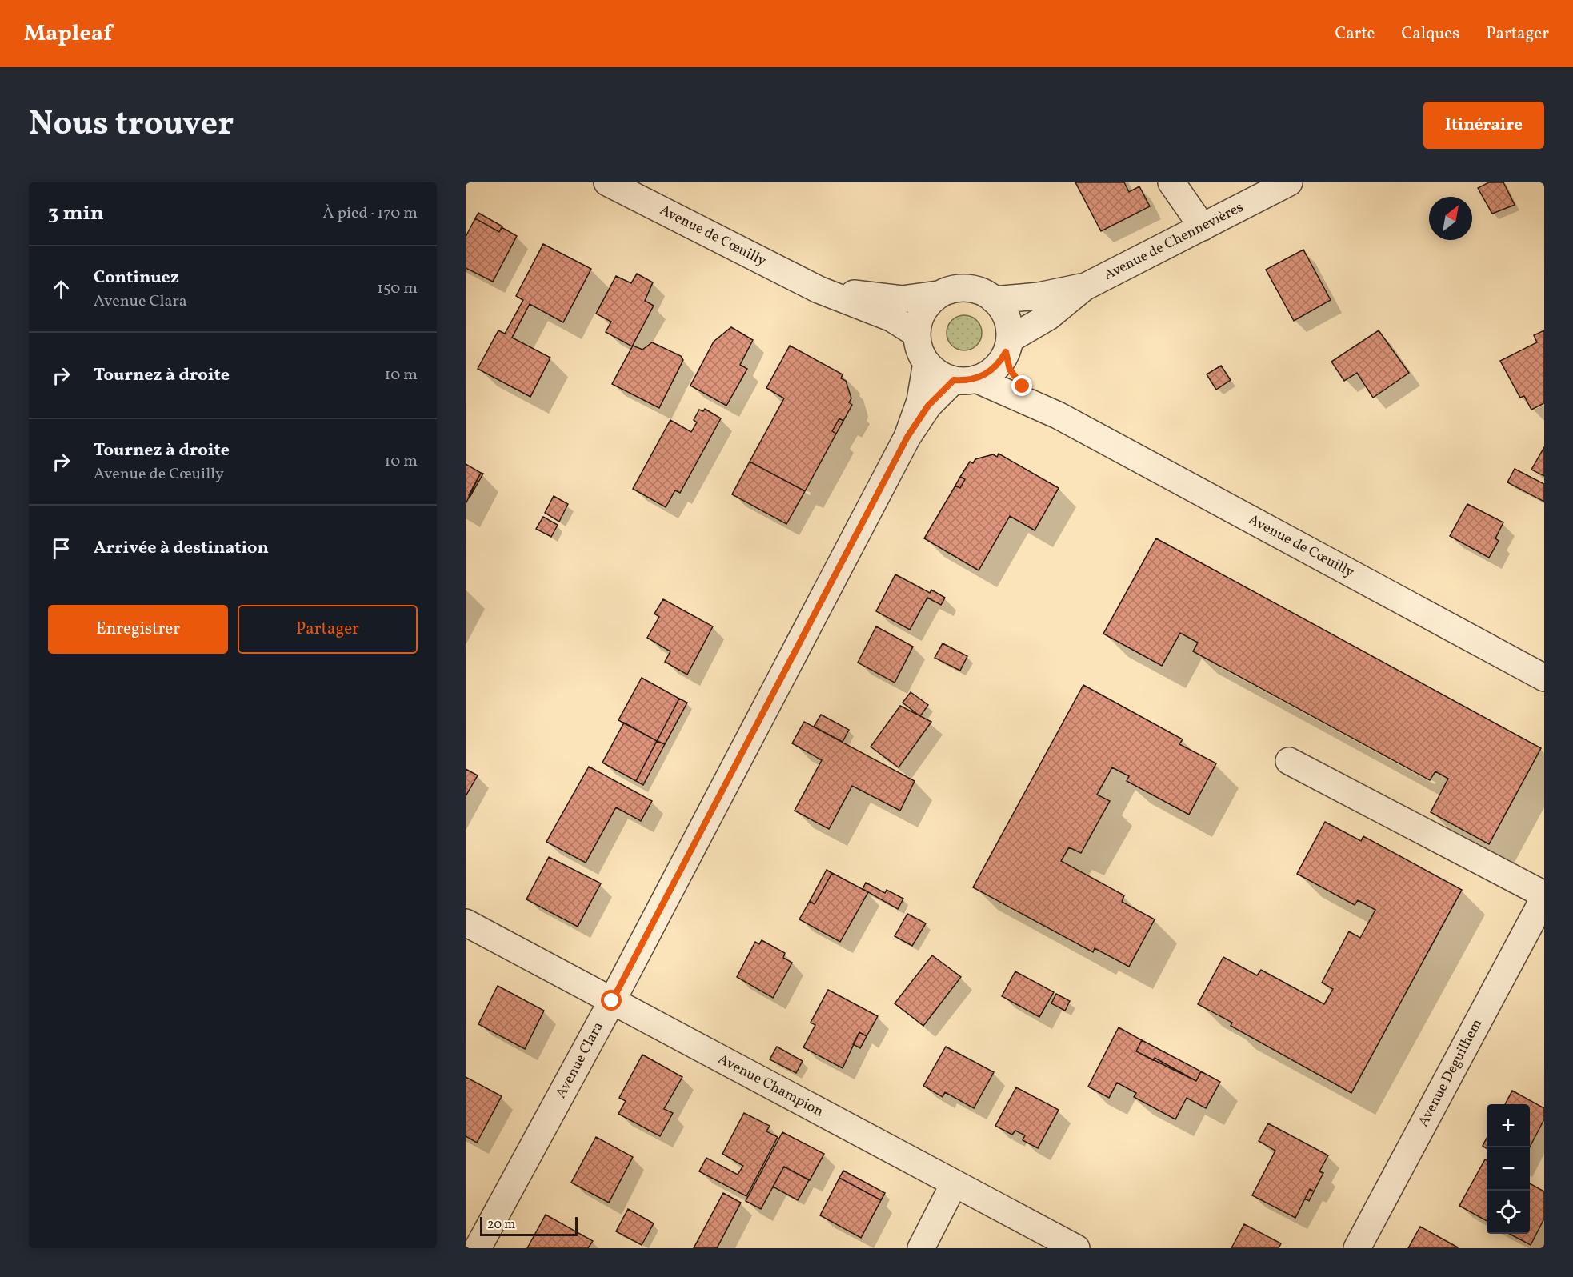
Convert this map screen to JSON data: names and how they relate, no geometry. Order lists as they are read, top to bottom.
{
  "streets": {
    "street": [
      "Avenue de Cœuilly",
      "Avenue de Chennevières",
      "Avenue Clara",
      "Avenue Deguilhem",
      "Avenue Champion"
    ]
  },
  "crossings": [
    ["Avenue de Cœuilly", "Avenue de Chennevières"],
    ["Avenue de Cœuilly", "Avenue Clara"],
    ["Avenue de Chennevières", "Avenue Clara"],
    ["Avenue Clara", "Avenue Champion"]
  ],
  "scale_bar": "20 m",
  "north": "top right",
  "page": {
    "header": "Mapleaf",
    "nav": ["Carte", "Calques", "Partager"],
    "title": "Nous trouver",
    "buttons": [
      "Itinéraire",
      ["Enregistrer", "Partager"]
    ],
    "heading": ["3 min", "À pied · 170 m"],
    "list": [
      ["Continuez", "Avenue Clara", "150 m"],
      ["Tournez à droite", "10 m"],
      ["Tournez à droite", "Avenue de Cœuilly", "10 m"],
      "Arrivée à destination"
    ],
    "map_buttons": ["+", "−"],
    "scale": "20 m"
  }
}
